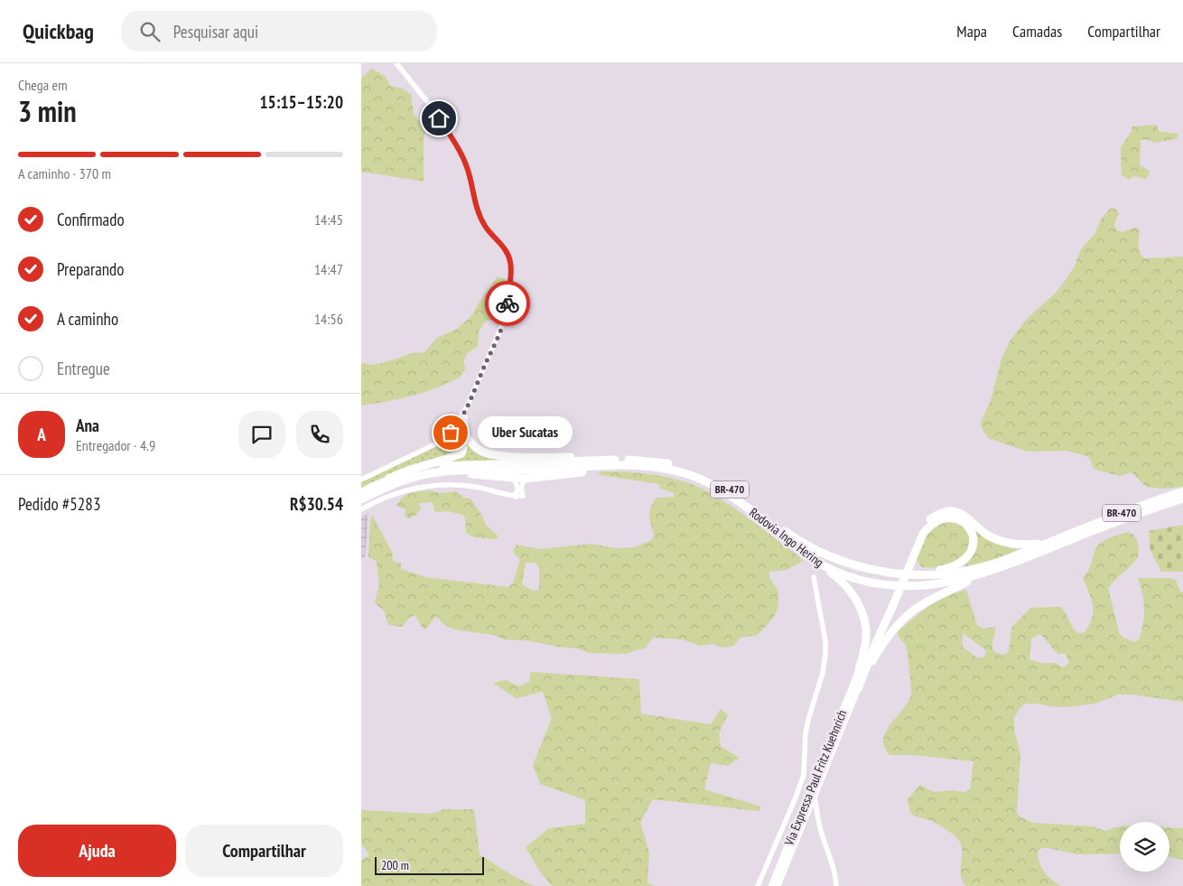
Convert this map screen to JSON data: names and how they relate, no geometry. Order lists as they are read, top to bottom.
{
  "streets": {
    "highway": ["BR-470", "Rodovia Ingo Hering"],
    "main road": ["Via Expressa Paul Fritz Kuehnrich"]
  },
  "places": ["Uber Sucatas"],
  "scale_bar": "200 m",
  "page": {
    "header": "Quickbag",
    "search": "Pesquisar aqui",
    "nav": ["Mapa", "Camadas", "Compartilhar"],
    "heading": ["3 min", "Chega em", "15:15–15:20"],
    "panel": [
      "Ana",
      "Entregador · 4.9",
      "Pedido #5283",
      "R$30.54"
    ],
    "bar": "A caminho · 370 m",
    "list": [
      ["Confirmado", "14:45"],
      ["Preparando", "14:47"],
      ["A caminho", "14:56"],
      "Entregue"
    ],
    "round": "A",
    "bubble": "Uber Sucatas",
    "buttons": ["Ajuda", "Compartilhar"],
    "scale": "200 m"
  }
}
